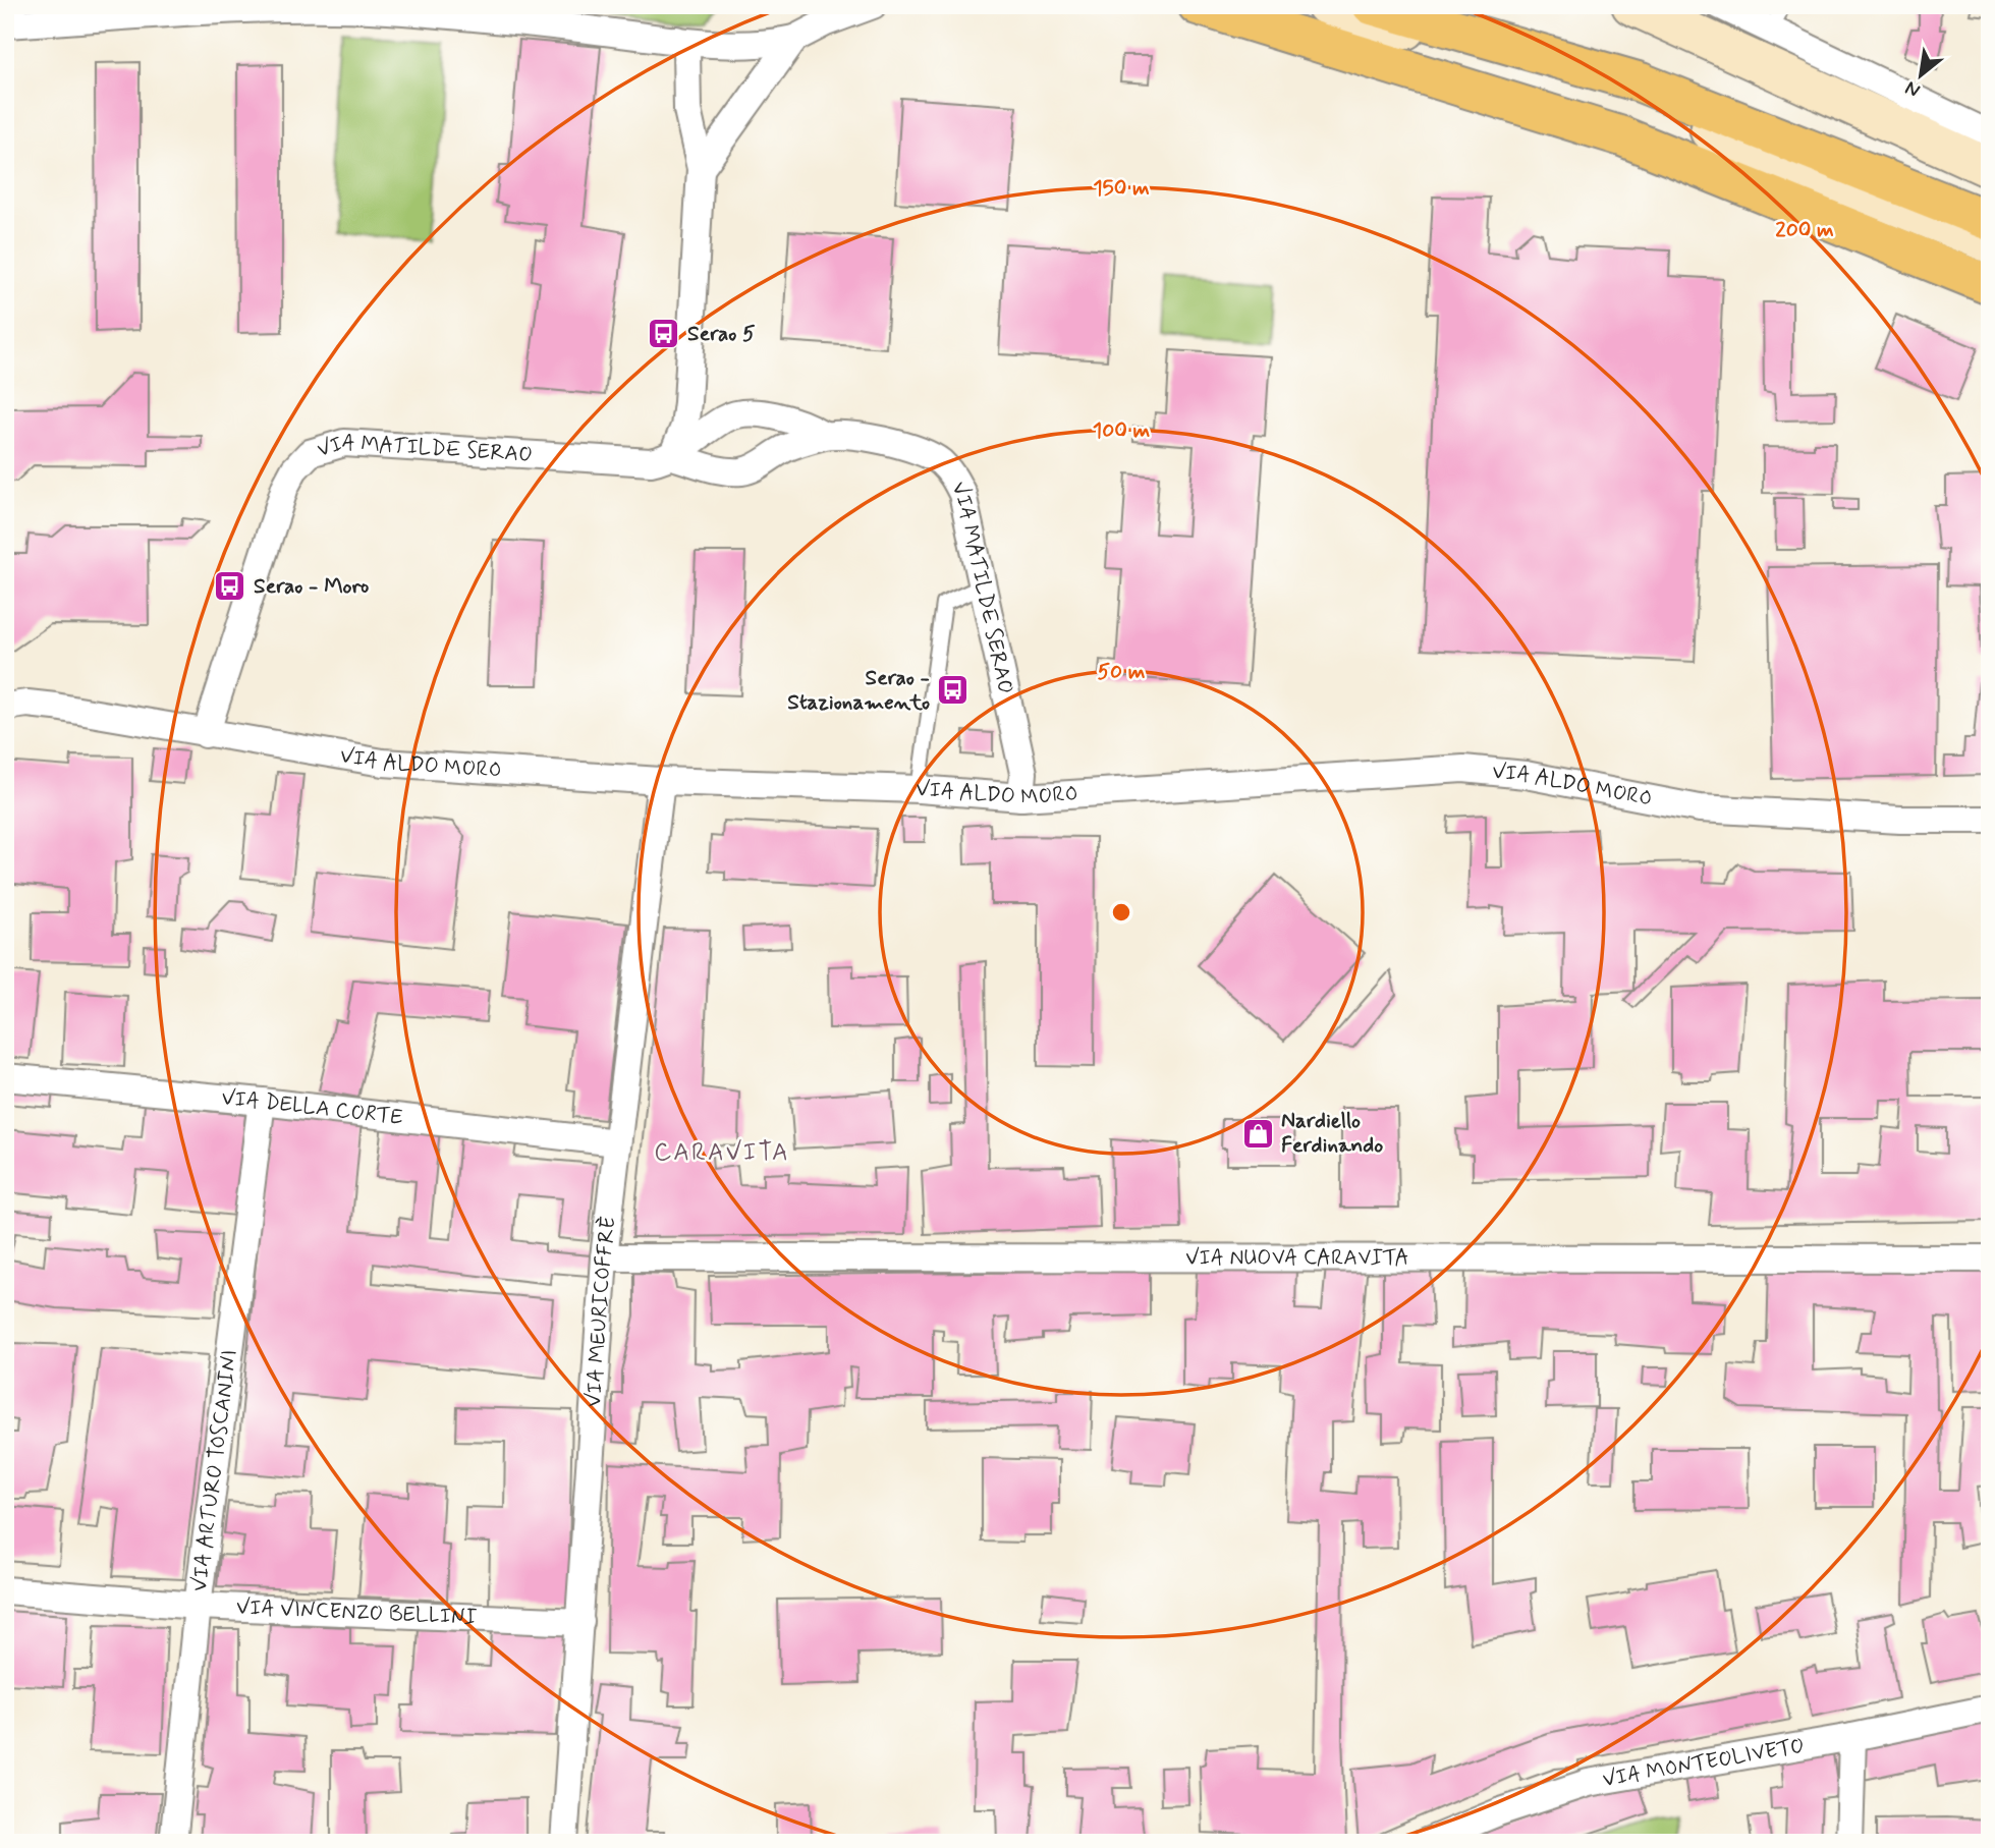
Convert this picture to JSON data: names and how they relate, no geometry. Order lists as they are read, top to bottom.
{
  "streets": {
    "street": [
      "VIA MATILDE SERAO",
      "VIA ALDO MORO",
      "VIA DELLA CORTE",
      "VIA NUOVA CARAVITA",
      "VIA MEURICOFFRÈ",
      "VIA ARTURO TOSCANINI",
      "VIA VINCENZO BELLINI",
      "VIA MONTEOLIVETO"
    ]
  },
  "crossings": [
    ["VIA MATILDE SERAO", "VIA ALDO MORO"],
    ["VIA ALDO MORO", "VIA MEURICOFFRÈ"],
    ["VIA DELLA CORTE", "VIA MEURICOFFRÈ"],
    ["VIA DELLA CORTE", "VIA ARTURO TOSCANINI"],
    ["VIA NUOVA CARAVITA", "VIA MEURICOFFRÈ"],
    ["VIA MEURICOFFRÈ", "VIA VINCENZO BELLINI"],
    ["VIA ARTURO TOSCANINI", "VIA VINCENZO BELLINI"]
  ],
  "districts": ["CARAVITA"],
  "places": {
    "bus stop": ["Serao 5", "Serao - Moro", "Serao - Stazionamento"],
    "shop": ["Nardiello Ferdinando"]
  },
  "north": "bottom left",
  "rings": [
    "150 m",
    "200 m",
    "100 m",
    "50 m"
  ]
}
